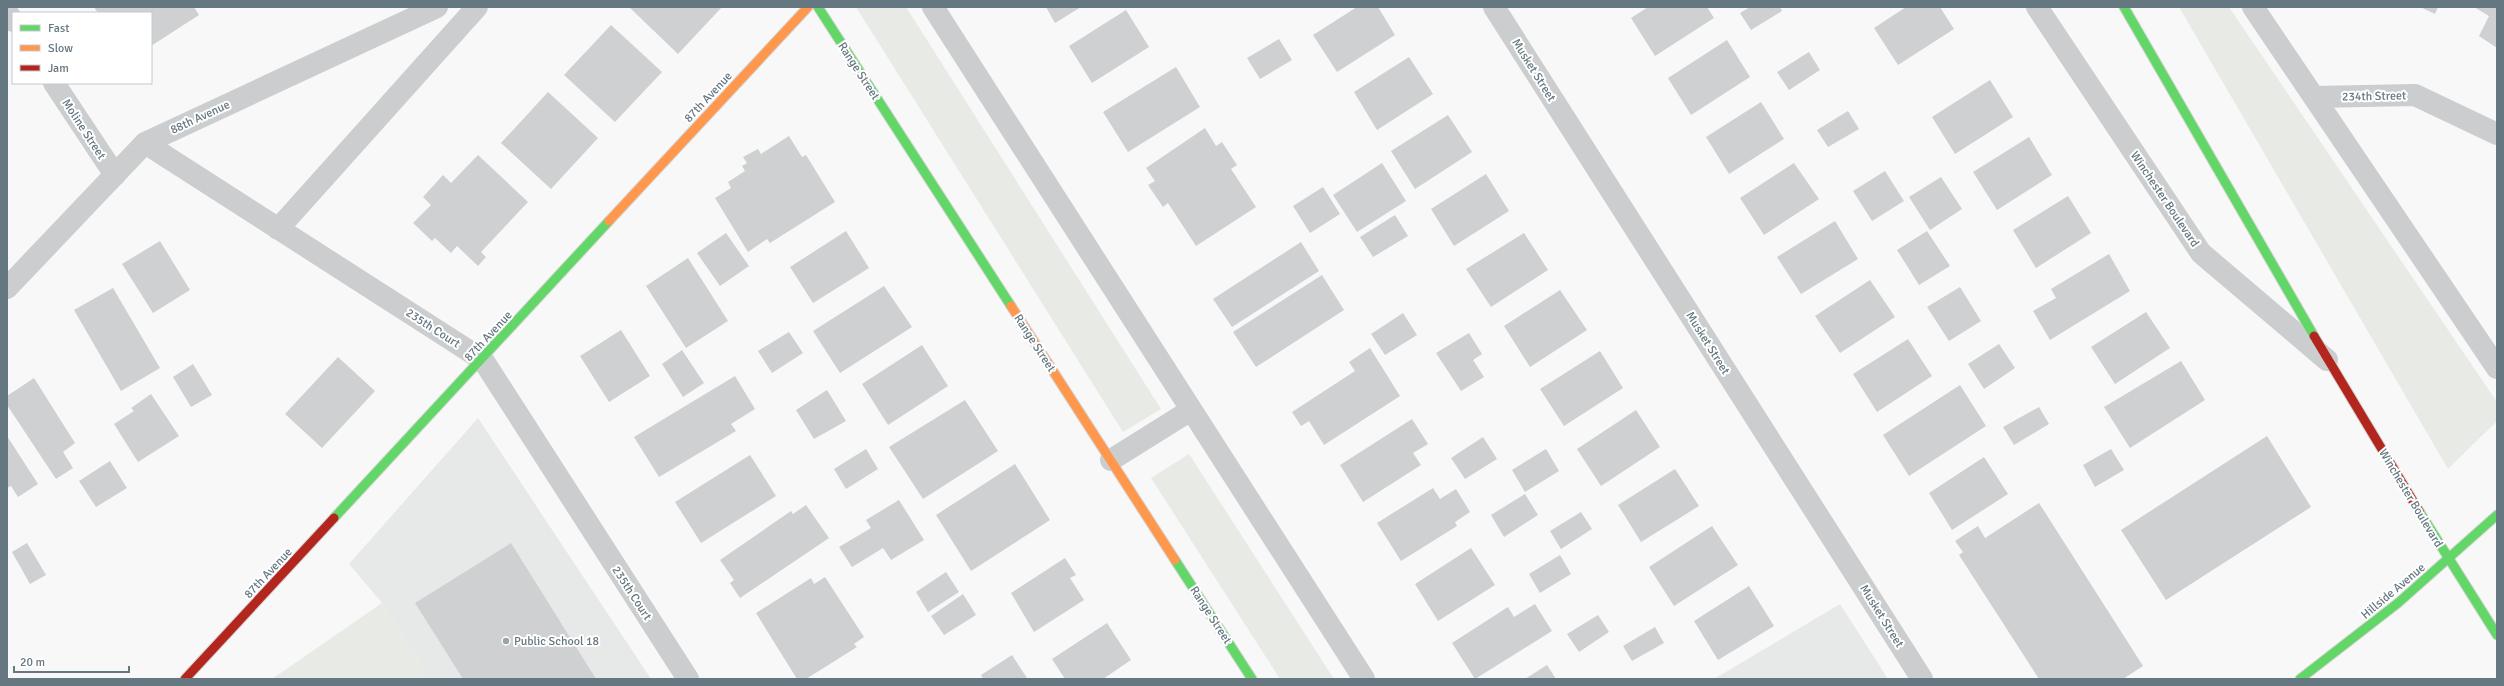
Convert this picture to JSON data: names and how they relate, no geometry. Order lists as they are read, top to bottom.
{
  "streets": {
    "street": [
      "Musket Street",
      "Range Street",
      "234th Street",
      "87th Avenue",
      "88th Avenue",
      "Moline Street",
      "Winchester Boulevard",
      "235th Court",
      "Hillside Avenue"
    ]
  },
  "crossings": [
    ["87th Avenue", "235th Court"],
    ["88th Avenue", "Moline Street"],
    ["88th Avenue", "235th Court"],
    ["Winchester Boulevard", "Hillside Avenue"]
  ],
  "places": ["Public School 18"],
  "legend": ["Fast", "Slow", "Jam"],
  "scale_bar": "20 m"
}
